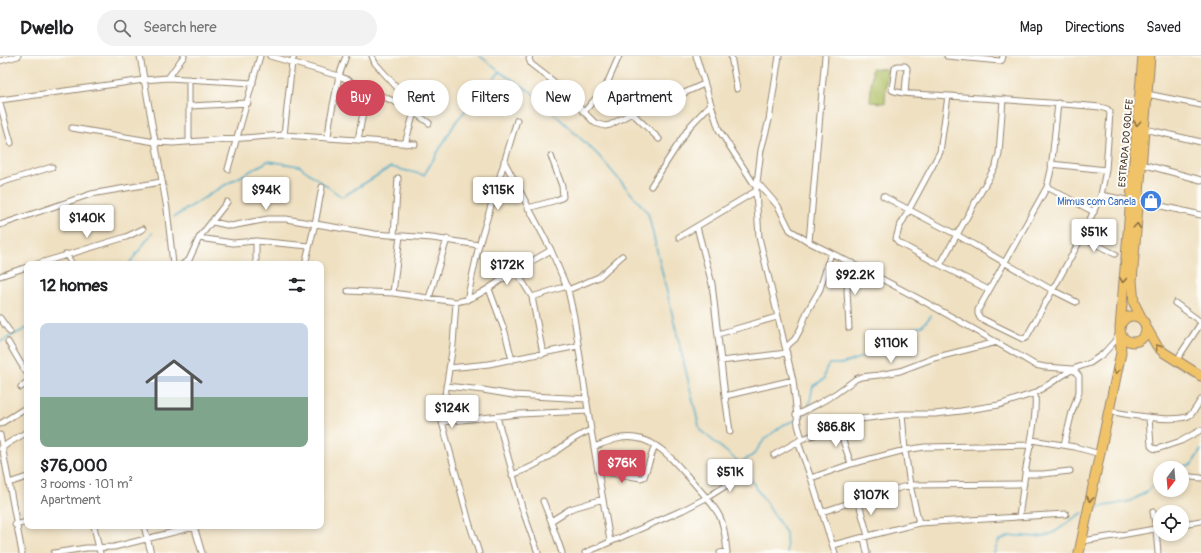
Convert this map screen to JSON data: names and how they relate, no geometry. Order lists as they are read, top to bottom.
{
  "streets": {
    "highway": ["ESTRADA DO GOLFE"]
  },
  "places": {
    "shop": ["Mimus com Canela"]
  },
  "north": "bottom",
  "page": {
    "header": "Dwello",
    "search": "Search here",
    "nav": ["Map", "Directions", "Saved"],
    "chip": [
      "Buy",
      "Rent",
      "Filters",
      "New",
      "Apartment"
    ],
    "price": [
      "$94K",
      "$115K",
      "$140K",
      "$51K",
      "$172K",
      "$92.2K",
      "$110K",
      "$124K",
      "$86.8K",
      "$76K",
      "$51K",
      "$107K"
    ],
    "heading": "12 homes",
    "list": [
      {
        "name": "$76,000",
        "note": "3 rooms · 101 m² · Apartment"
      }
    ]
  }
}
